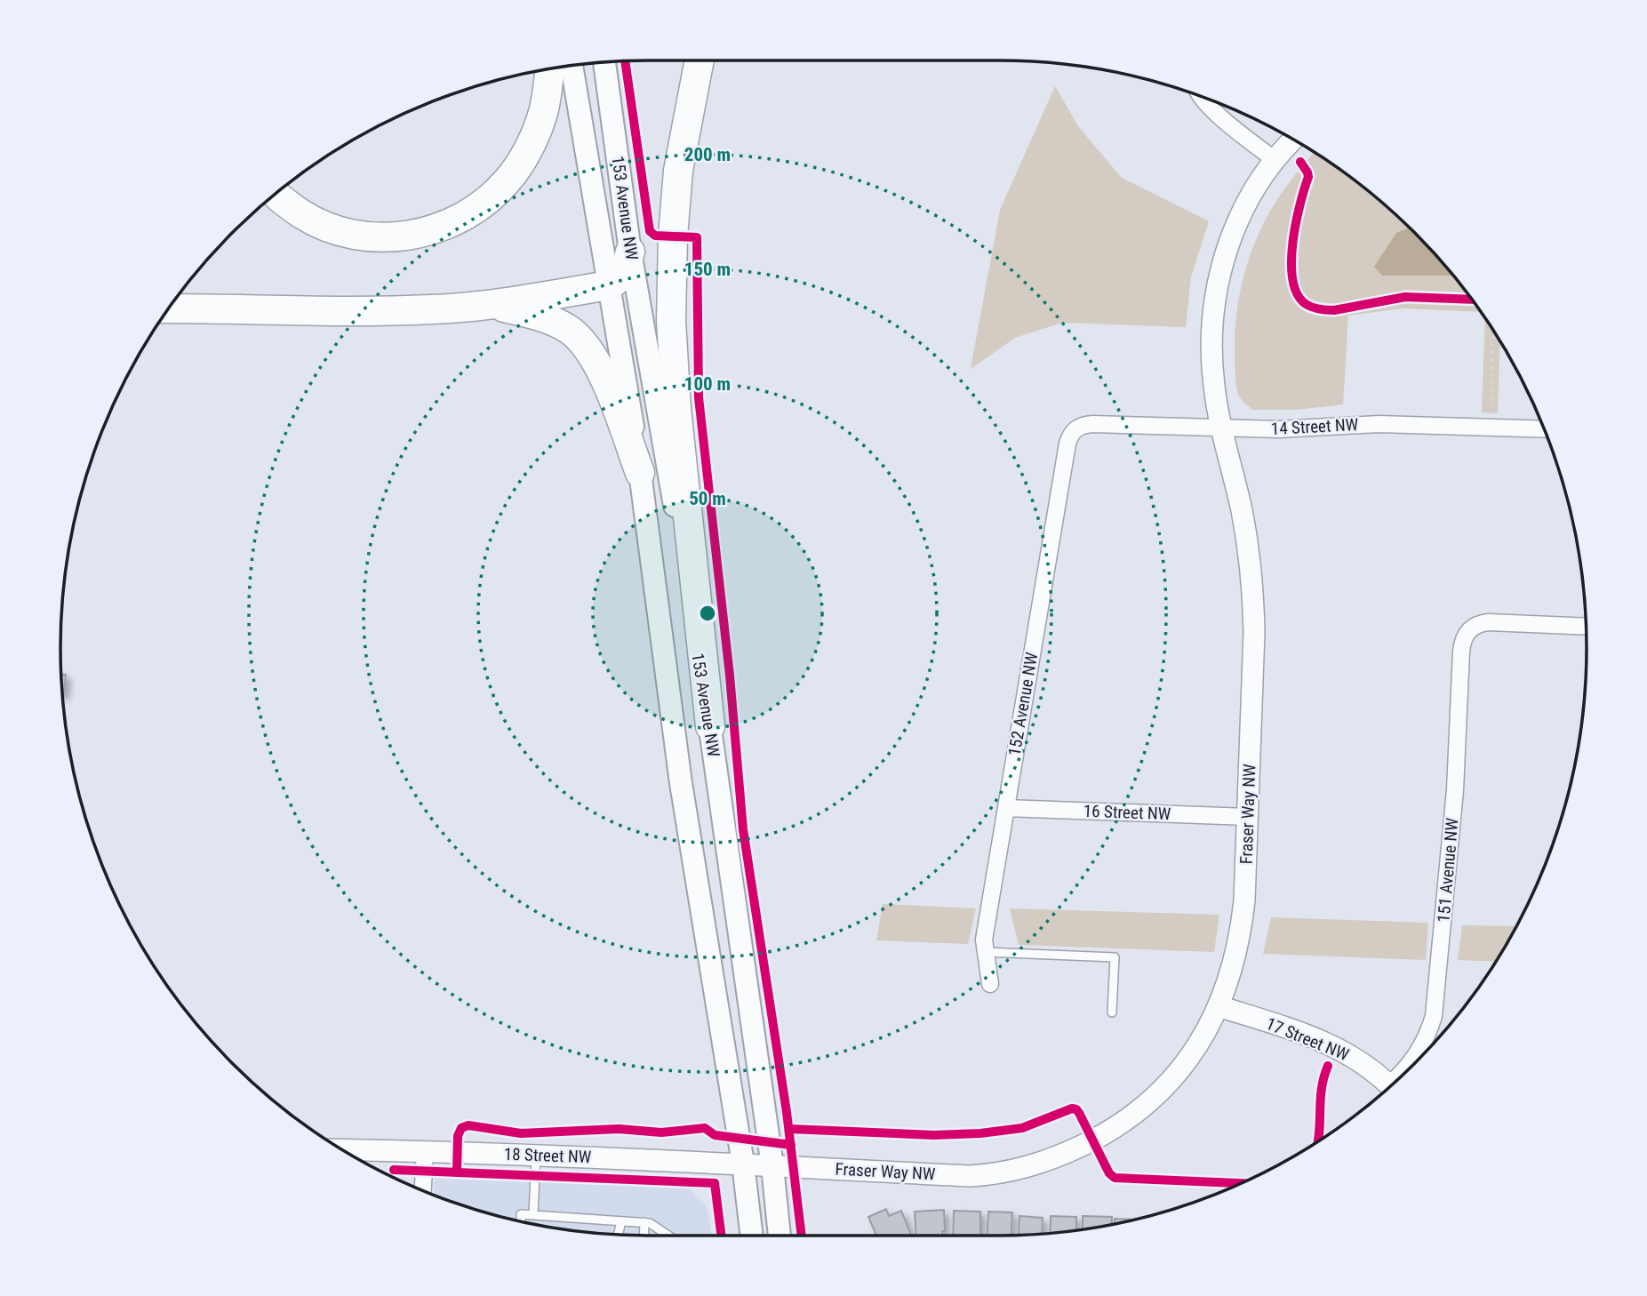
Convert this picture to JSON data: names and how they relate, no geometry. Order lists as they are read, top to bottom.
{
  "streets": {
    "main road": ["153 Avenue NW"],
    "street": [
      "14 Street NW",
      "152 Avenue NW",
      "16 Street NW",
      "Fraser Way NW",
      "151 Avenue NW",
      "17 Street NW",
      "18 Street NW"
    ]
  },
  "crossings": [
    ["153 Avenue NW", "Fraser Way NW"],
    ["153 Avenue NW", "18 Street NW"],
    ["14 Street NW", "152 Avenue NW"],
    ["14 Street NW", "Fraser Way NW"],
    ["152 Avenue NW", "16 Street NW"],
    ["16 Street NW", "Fraser Way NW"],
    ["Fraser Way NW", "17 Street NW"],
    ["Fraser Way NW", "18 Street NW"]
  ],
  "rings": [
    "200 m",
    "150 m",
    "100 m",
    "50 m"
  ]
}
